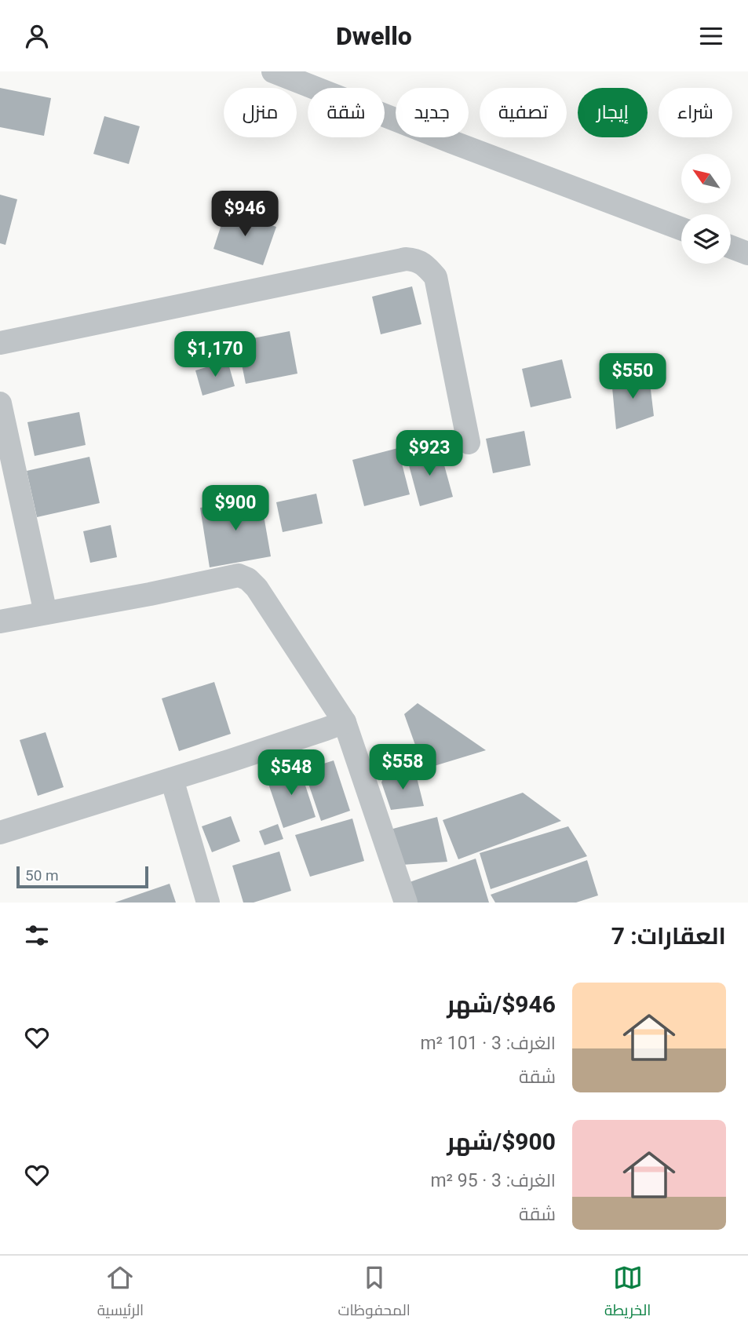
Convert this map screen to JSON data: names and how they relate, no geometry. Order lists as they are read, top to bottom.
{
  "scale_bar": "50 m",
  "north": "top left",
  "page": {
    "header": "Dwello",
    "chip": [
      "شراء",
      "إيجار",
      "تصفية",
      "جديد",
      "شقة",
      "منزل"
    ],
    "price": [
      "$946",
      "$1,170",
      "$550",
      "$923",
      "$900",
      "$558",
      "$548"
    ],
    "scale": "50 m",
    "heading": "العقارات: 7",
    "list": [
      {
        "name": "$946/شهر",
        "note": "الغرف: 3 · 101 m² · شقة"
      },
      {
        "name": "$900/شهر",
        "note": "الغرف: 3 · 95 m² · شقة"
      }
    ],
    "tabs": ["الخريطة", "المحفوظات", "الرئيسية"]
  }
}
